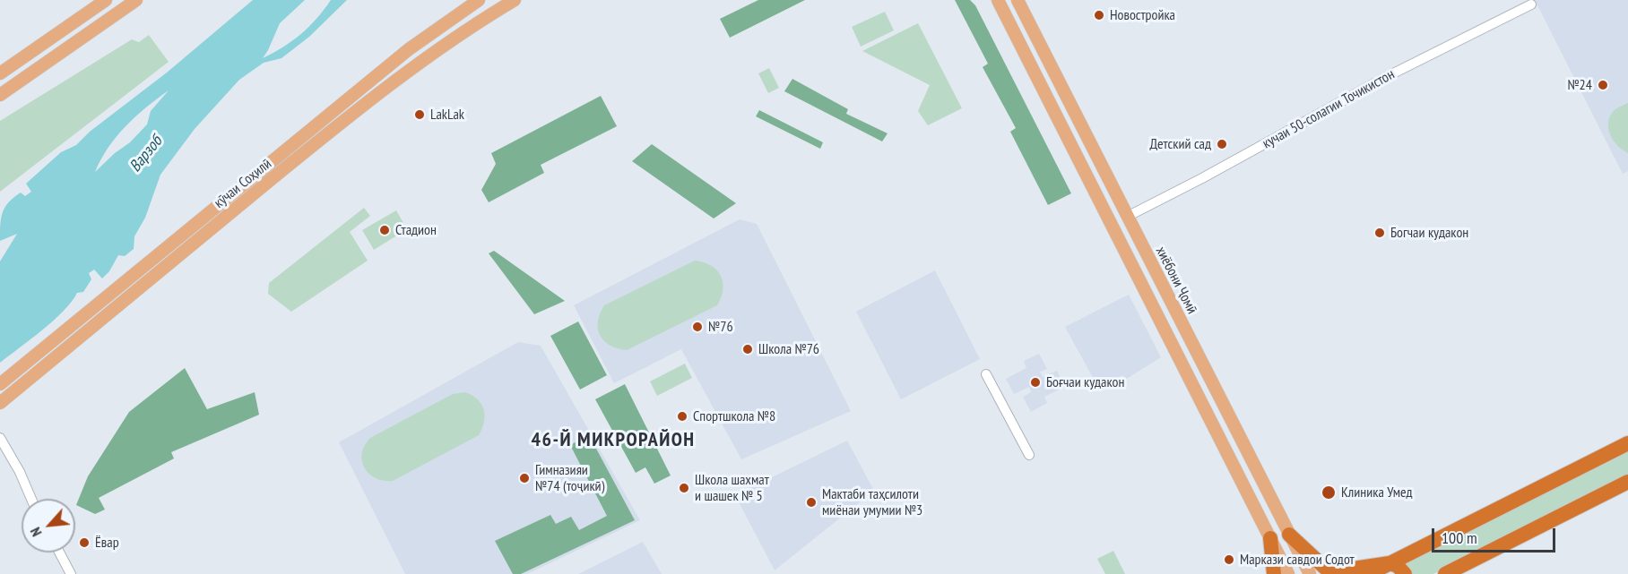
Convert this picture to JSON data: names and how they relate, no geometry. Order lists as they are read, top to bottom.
{
  "streets": {
    "main road": ["кӯчаи Соҳилӣ", "хиёбони Ҷомӣ"],
    "street": ["кучаи 50-солагии Точикистон"]
  },
  "crossings": [
    ["кучаи 50-солагии Точикистон", "хиёбони Ҷомӣ"]
  ],
  "districts": ["46-Й МИКРОРАЙОН"],
  "water": ["Варзоб"],
  "places": [
    "Новостройка",
    "№24",
    "LakLak",
    "Детский сад",
    "Стадион",
    "Богчаи кудакон",
    "№76",
    "Школа №76",
    "Боғчаи кудакон",
    "Спортшкола №8",
    "Гимназияи №74 (тоҷикӣ)",
    "Школа шахмат и шашек № 5",
    "Клиника Умед",
    "Мактаби таҳсилоти миёнаи умумии №3",
    "Ёвар",
    "Маркази савдои Содот"
  ],
  "scale_bar": "100 m",
  "north": "bottom left"
}
